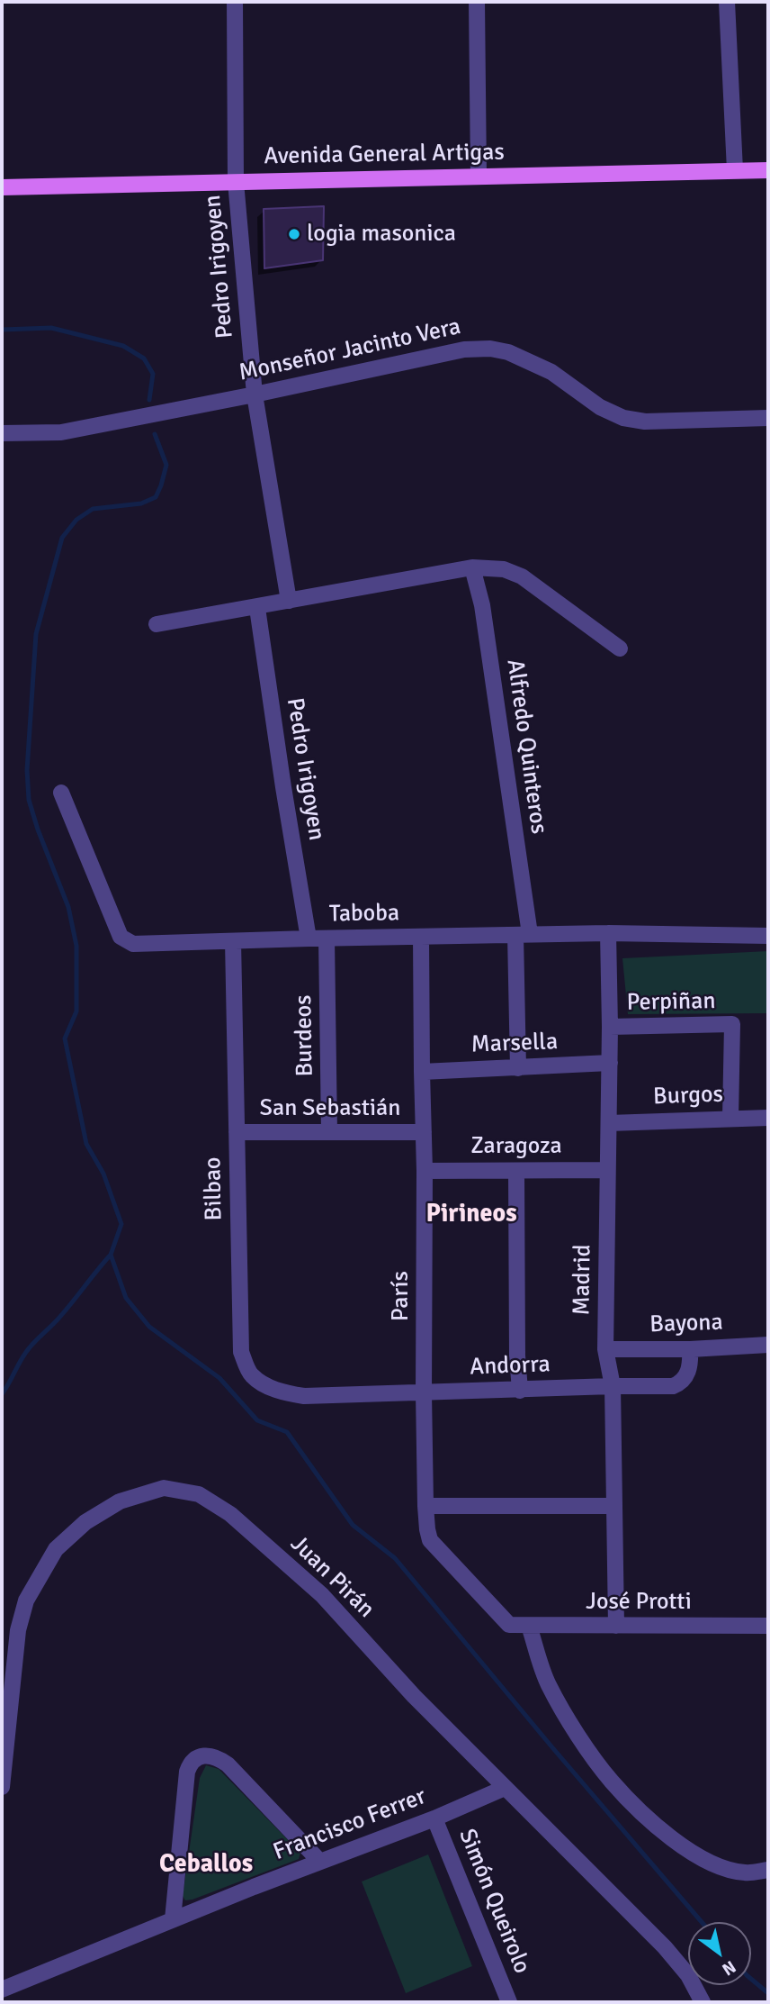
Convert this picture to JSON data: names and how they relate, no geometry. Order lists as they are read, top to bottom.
{
  "streets": {
    "main road": ["Avenida General Artigas"],
    "street": [
      "Pedro Irigoyen",
      "Monseñor Jacinto Vera",
      "Alfredo Quinteros",
      "Taboba",
      "Perpiñan",
      "Burdeos",
      "Marsella",
      "Burgos",
      "San Sebastián",
      "Zaragoza",
      "Bilbao",
      "Madrid",
      "París",
      "Bayona",
      "Andorra",
      "Juan Pirán",
      "José Protti",
      "Francisco Ferrer",
      "Simón Queirolo"
    ]
  },
  "crossings": [
    ["Avenida General Artigas", "Pedro Irigoyen"],
    ["Pedro Irigoyen", "Monseñor Jacinto Vera"],
    ["Pedro Irigoyen", "Taboba"],
    ["Alfredo Quinteros", "Taboba"],
    ["Alfredo Quinteros", "Marsella"],
    ["Taboba", "Burdeos"],
    ["Taboba", "Bilbao"],
    ["Taboba", "Madrid"],
    ["Taboba", "París"],
    ["Perpiñan", "Burgos"],
    ["Perpiñan", "Madrid"],
    ["Burdeos", "San Sebastián"],
    ["Marsella", "Madrid"],
    ["Marsella", "París"],
    ["Burgos", "Madrid"],
    ["San Sebastián", "Bilbao"],
    ["San Sebastián", "París"],
    ["Zaragoza", "Madrid"],
    ["Zaragoza", "París"],
    ["Bilbao", "Andorra"],
    ["Madrid", "Bayona"],
    ["Madrid", "Andorra"],
    ["Madrid", "José Protti"],
    ["París", "Andorra"],
    ["París", "José Protti"],
    ["Bayona", "Andorra"],
    ["Juan Pirán", "Francisco Ferrer"],
    ["Francisco Ferrer", "Simón Queirolo"]
  ],
  "districts": ["Pirineos", "Ceballos"],
  "places": ["logia masonica"],
  "north": "bottom right"
}
